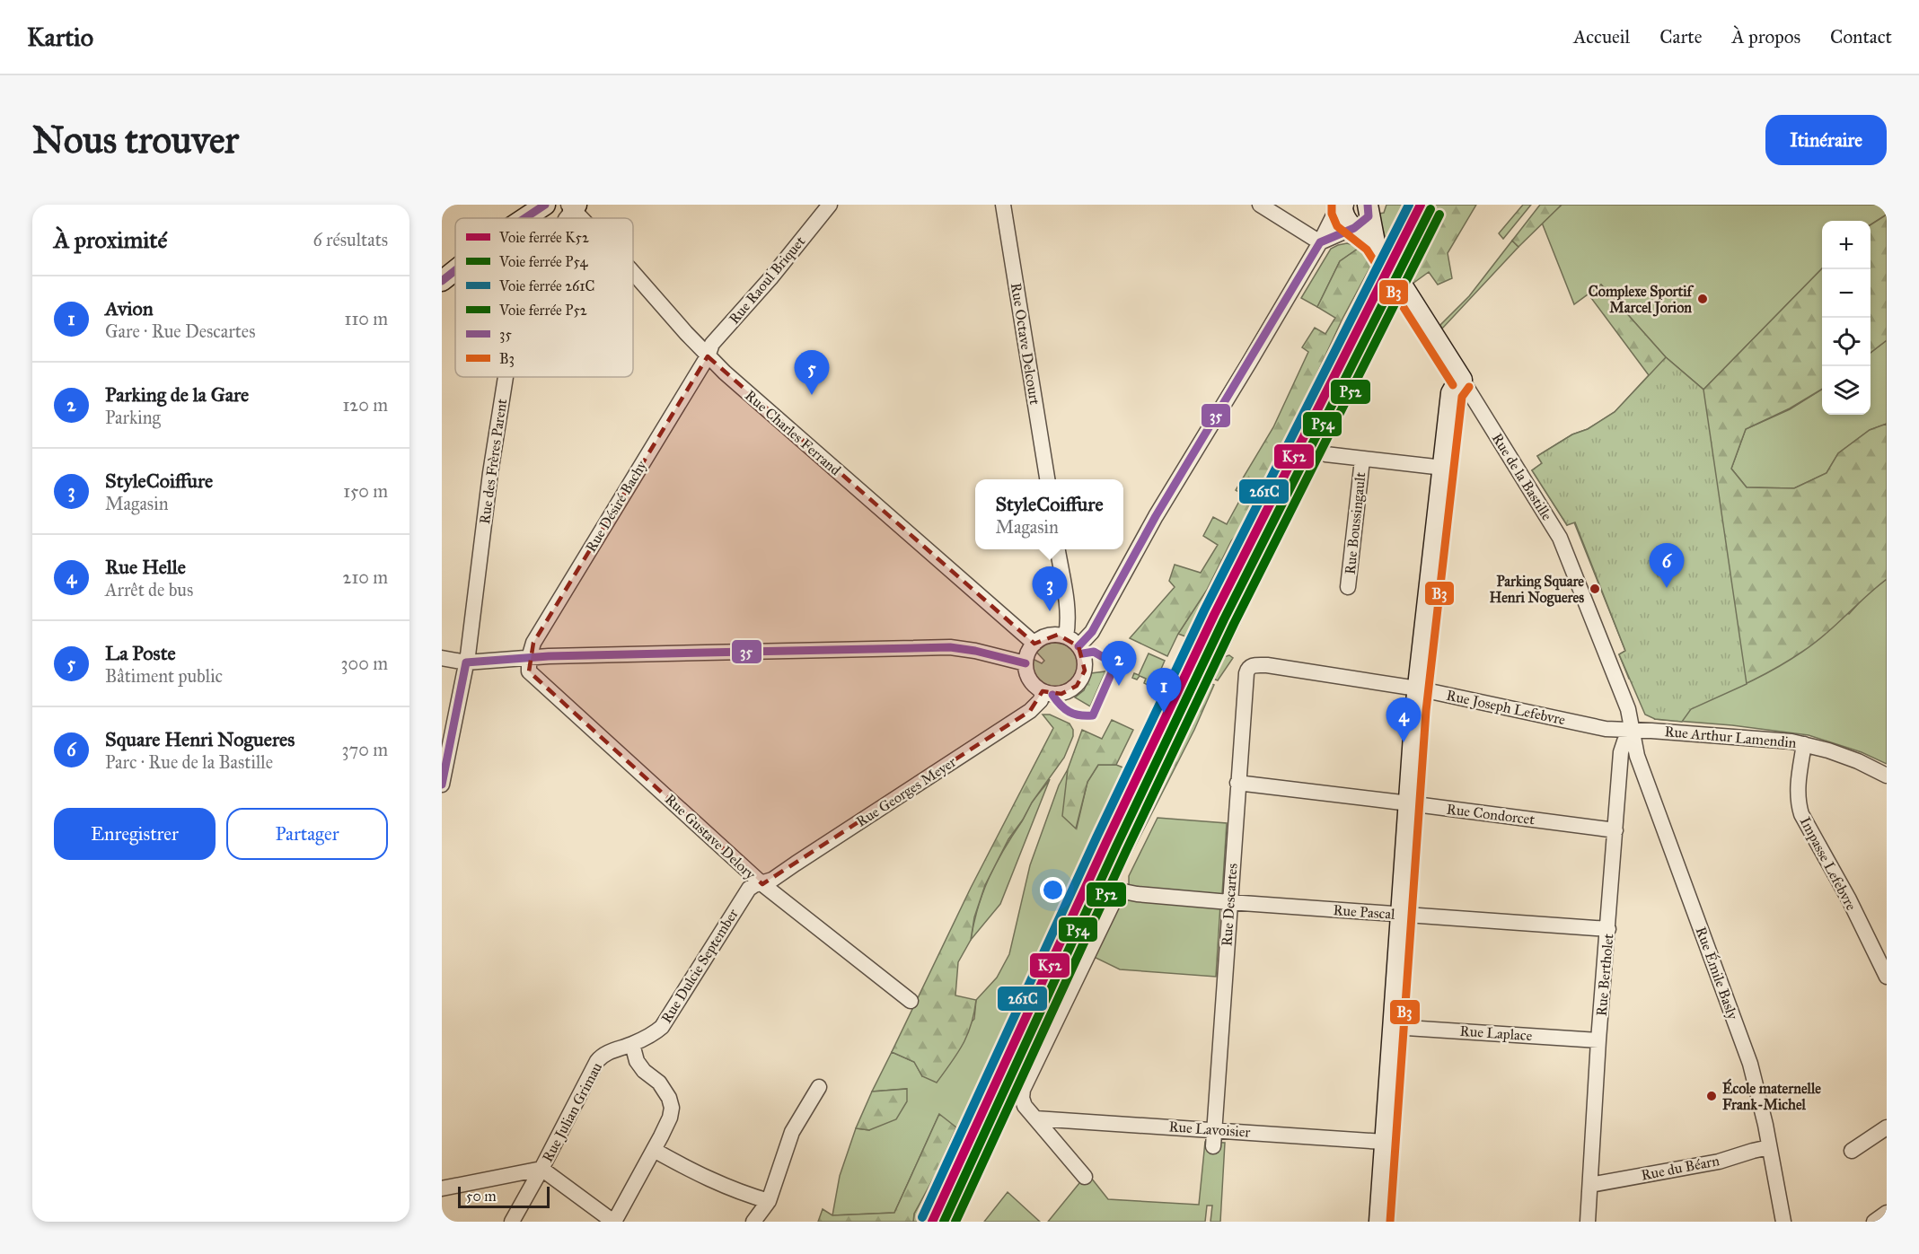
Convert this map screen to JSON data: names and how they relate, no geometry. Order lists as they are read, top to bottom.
{
  "streets": {
    "street": [
      "Rue Raoul Briquet",
      "Rue Octave Delcourt",
      "Rue Charles Ferrand",
      "Rue des Frères Parent",
      "Rue de la Bastille",
      "Rue Désiré Bachy",
      "Rue Boussingault",
      "Rue Joseph Lefebvre",
      "Rue Arthur Lamendin",
      "Rue Georges Meyer",
      "Rue Condorcet",
      "Rue Gustave Delory",
      "Impasse Lefebvre",
      "Rue Descartes",
      "Rue Pascal",
      "Rue Dulcie September",
      "Rue Émile Basly",
      "Rue Bertholet",
      "Rue Laplace",
      "Rue Julian Grimau",
      "Rue Lavoisier",
      "Rue du Béarn"
    ]
  },
  "crossings": [
    ["Rue Raoul Briquet", "Rue Charles Ferrand"],
    ["Rue Raoul Briquet", "Rue Désiré Bachy"],
    ["Rue Charles Ferrand", "Rue Désiré Bachy"],
    ["Rue Charles Ferrand", "Rue Georges Meyer"],
    ["Rue de la Bastille", "Rue Joseph Lefebvre"],
    ["Rue de la Bastille", "Rue Arthur Lamendin"],
    ["Rue de la Bastille", "Rue Émile Basly"],
    ["Rue de la Bastille", "Rue Bertholet"],
    ["Rue Désiré Bachy", "Rue Gustave Delory"],
    ["Rue Joseph Lefebvre", "Rue Arthur Lamendin"],
    ["Rue Joseph Lefebvre", "Rue Descartes"],
    ["Rue Joseph Lefebvre", "Rue Émile Basly"],
    ["Rue Joseph Lefebvre", "Rue Bertholet"],
    ["Rue Arthur Lamendin", "Impasse Lefebvre"],
    ["Rue Arthur Lamendin", "Rue Émile Basly"],
    ["Rue Arthur Lamendin", "Rue Bertholet"],
    ["Rue Georges Meyer", "Rue Gustave Delory"],
    ["Rue Georges Meyer", "Rue Dulcie September"],
    ["Rue Condorcet", "Rue Descartes"],
    ["Rue Condorcet", "Rue Bertholet"],
    ["Rue Gustave Delory", "Rue Dulcie September"],
    ["Rue Descartes", "Rue Pascal"],
    ["Rue Descartes", "Rue Lavoisier"],
    ["Rue Pascal", "Rue Bertholet"],
    ["Rue Pascal", "Rue Lavoisier"],
    ["Rue Dulcie September", "Rue Julian Grimau"],
    ["Rue Émile Basly", "Rue Bertholet"],
    ["Rue Émile Basly", "Rue du Béarn"],
    ["Rue Bertholet", "Rue Laplace"],
    ["Rue Bertholet", "Rue du Béarn"]
  ],
  "places": ["Complexe Sportif Marcel Jorion", "Parking Square Henri Nogueres", "École maternelle Frank-Michel"],
  "lines": [
    "rail line K52",
    "rail line 261C",
    "transit line 35",
    "transit line B3",
    "rail line P54",
    "rail line P52"
  ],
  "legend": [
    "Voie ferrée K52",
    "Voie ferrée P54",
    "Voie ferrée 261C",
    "Voie ferrée P52",
    "35",
    "B3"
  ],
  "scale_bar": "50 m",
  "page": {
    "header": "Kartio",
    "nav": [
      "Accueil",
      "Carte",
      "À propos",
      "Contact"
    ],
    "buttons": [
      "Itinéraire",
      ["Enregistrer", "Partager"]
    ],
    "title": "Nous trouver",
    "heading": ["À proximité", "6 résultats"],
    "map_buttons": ["+", "−"],
    "list": [
      {
        "mark": "1",
        "name": "Avion",
        "note": "Gare · Rue Descartes",
        "value": "110 m"
      },
      {
        "mark": "2",
        "name": "Parking de la Gare",
        "note": "Parking",
        "value": "120 m"
      },
      {
        "mark": "3",
        "name": "StyleCoiffure",
        "note": "Magasin",
        "value": "150 m"
      },
      {
        "mark": "4",
        "name": "Rue Helle",
        "note": "Arrêt de bus",
        "value": "210 m"
      },
      {
        "mark": "5",
        "name": "La Poste",
        "note": "Bâtiment public",
        "value": "300 m"
      },
      {
        "mark": "6",
        "name": "Square Henri Nogueres",
        "note": "Parc · Rue de la Bastille",
        "value": "370 m"
      }
    ],
    "pins": [
      "5",
      "6",
      "3",
      "2",
      "1",
      "4"
    ],
    "popup": ["StyleCoiffure", "Magasin"],
    "scale": "50 m"
  }
}
